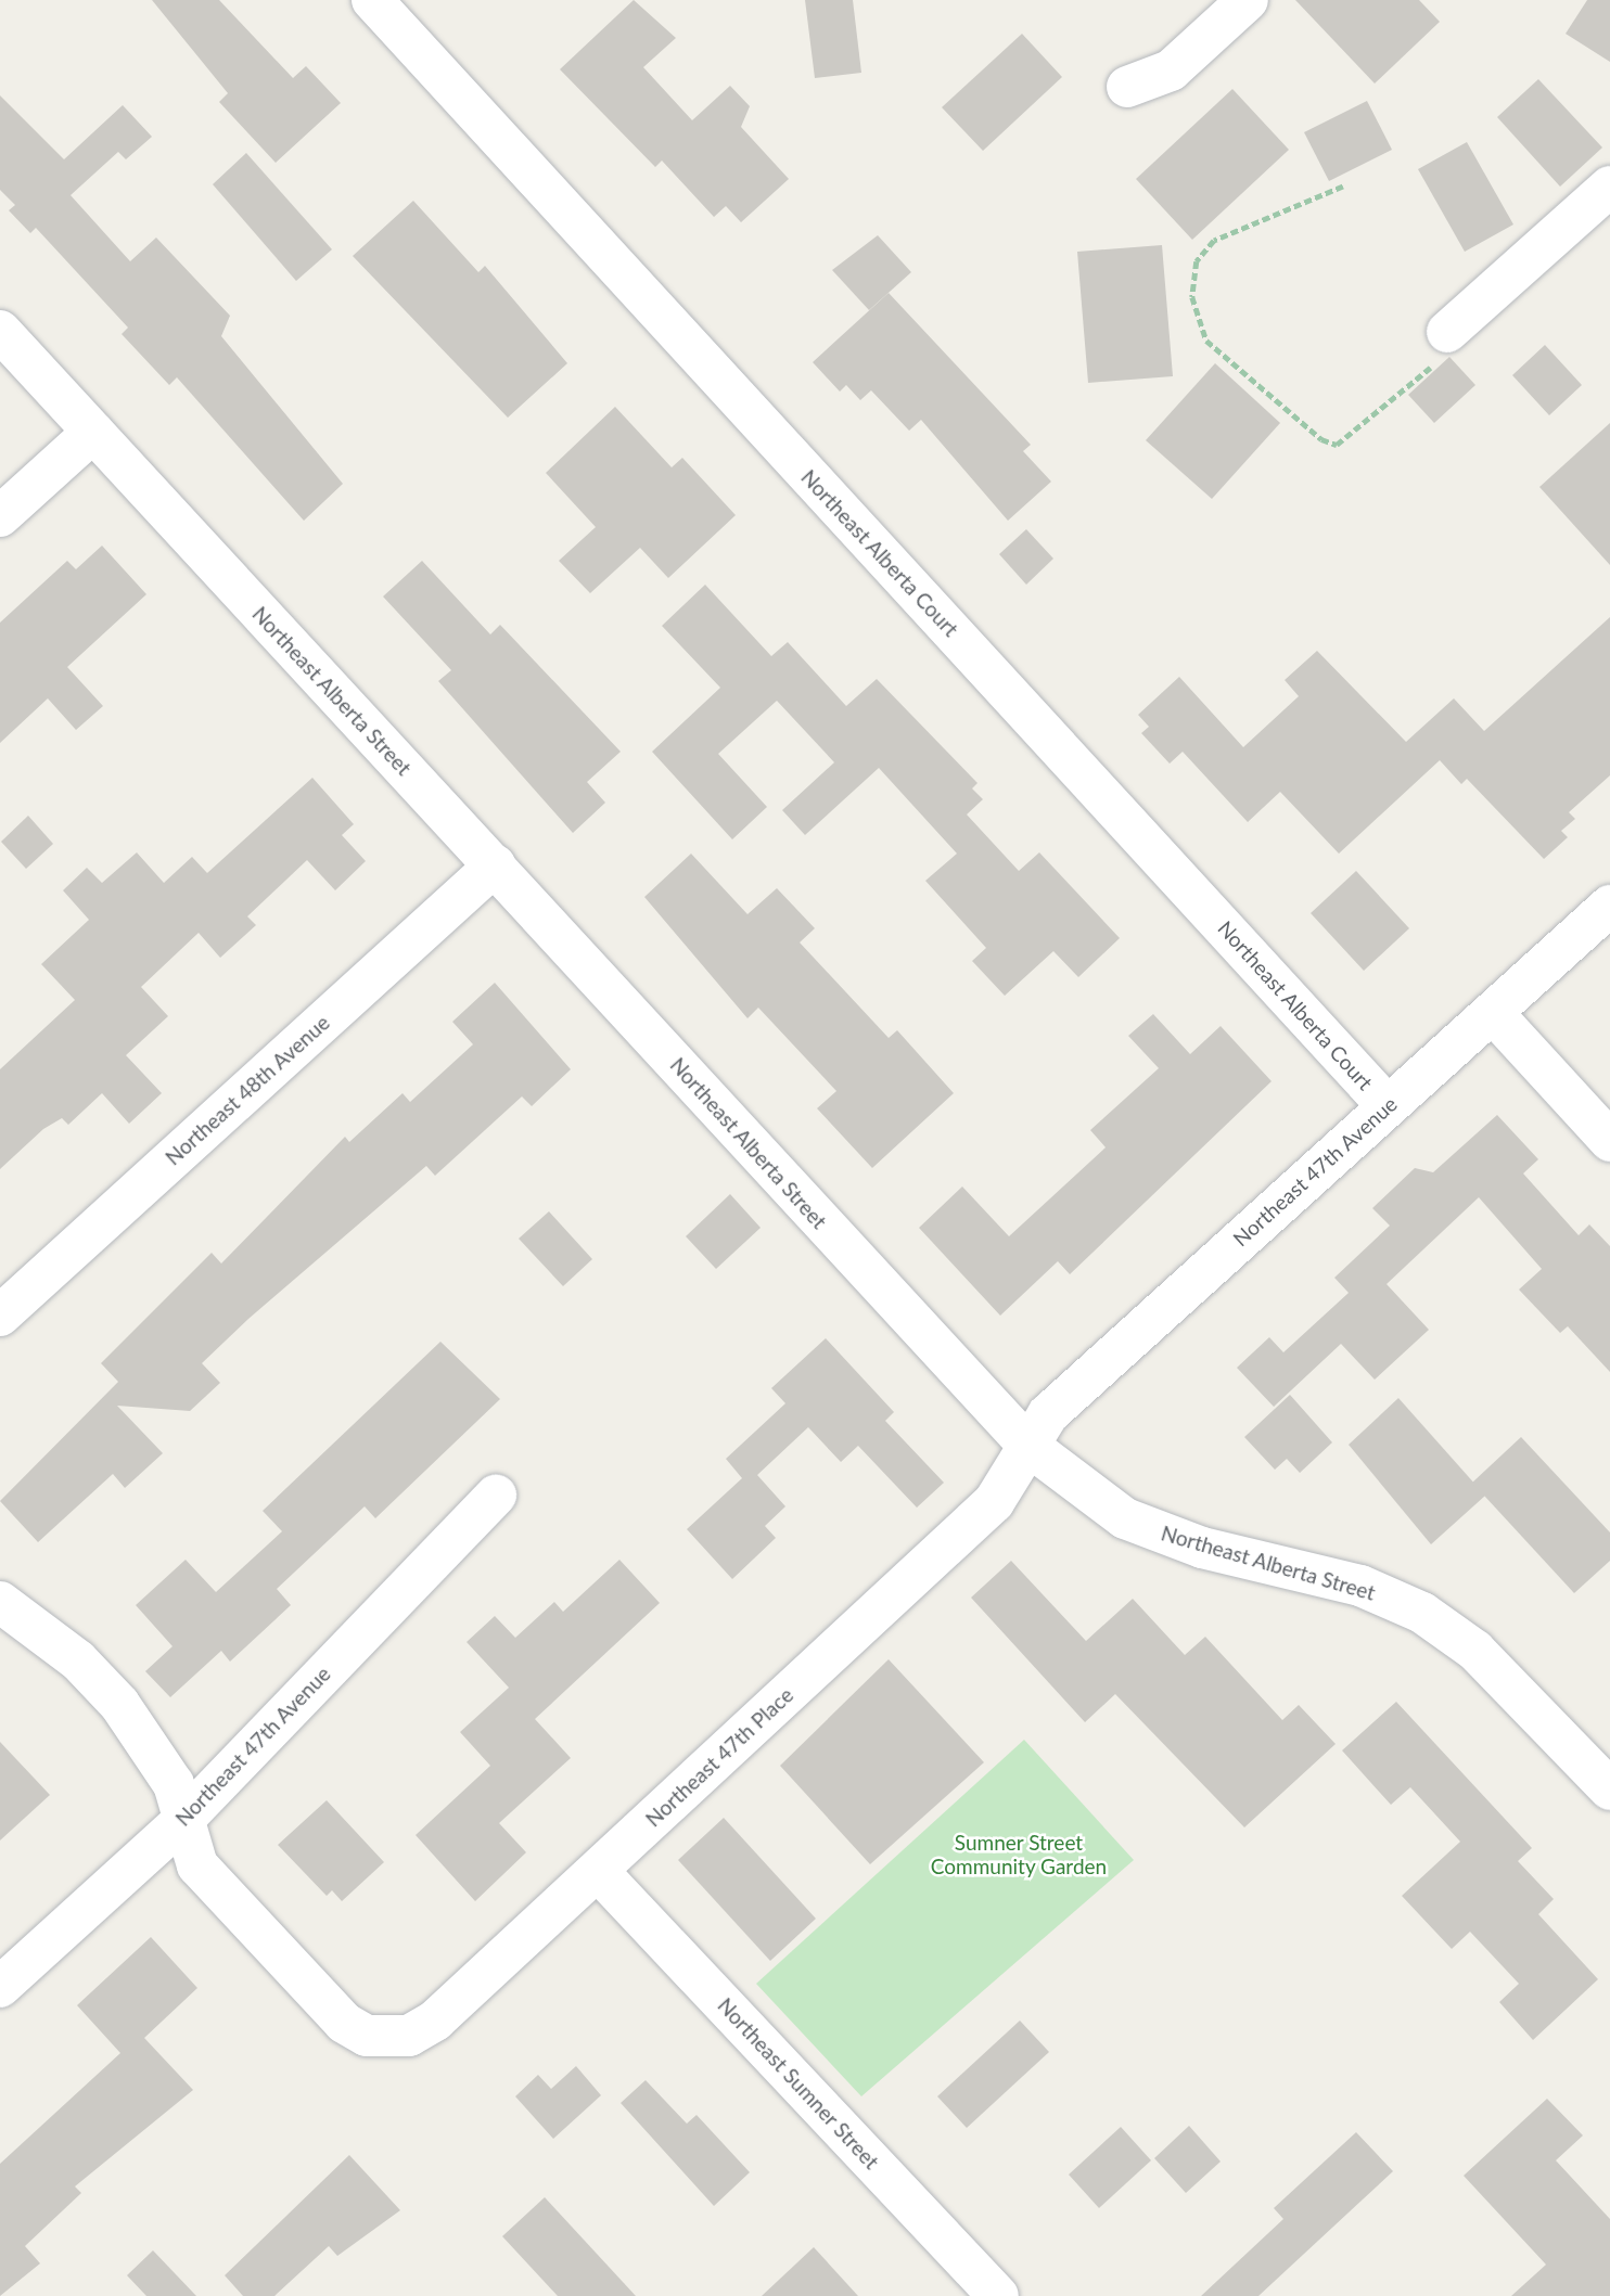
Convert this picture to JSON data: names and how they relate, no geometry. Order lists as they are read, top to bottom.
{
  "streets": {
    "street": [
      "Northeast Alberta Court",
      "Northeast Alberta Street",
      "Northeast 48th Avenue",
      "Northeast 47th Avenue",
      "Northeast 47th Place",
      "Northeast Sumner Street"
    ]
  },
  "crossings": [
    ["Northeast Alberta Court", "Northeast 47th Avenue"],
    ["Northeast Alberta Street", "Northeast 48th Avenue"],
    ["Northeast Alberta Street", "Northeast 47th Avenue"],
    ["Northeast Alberta Street", "Northeast 47th Place"],
    ["Northeast 47th Avenue", "Northeast 47th Place"],
    ["Northeast 47th Place", "Northeast Sumner Street"]
  ],
  "parks": ["Sumner Street Community Garden"]
}
